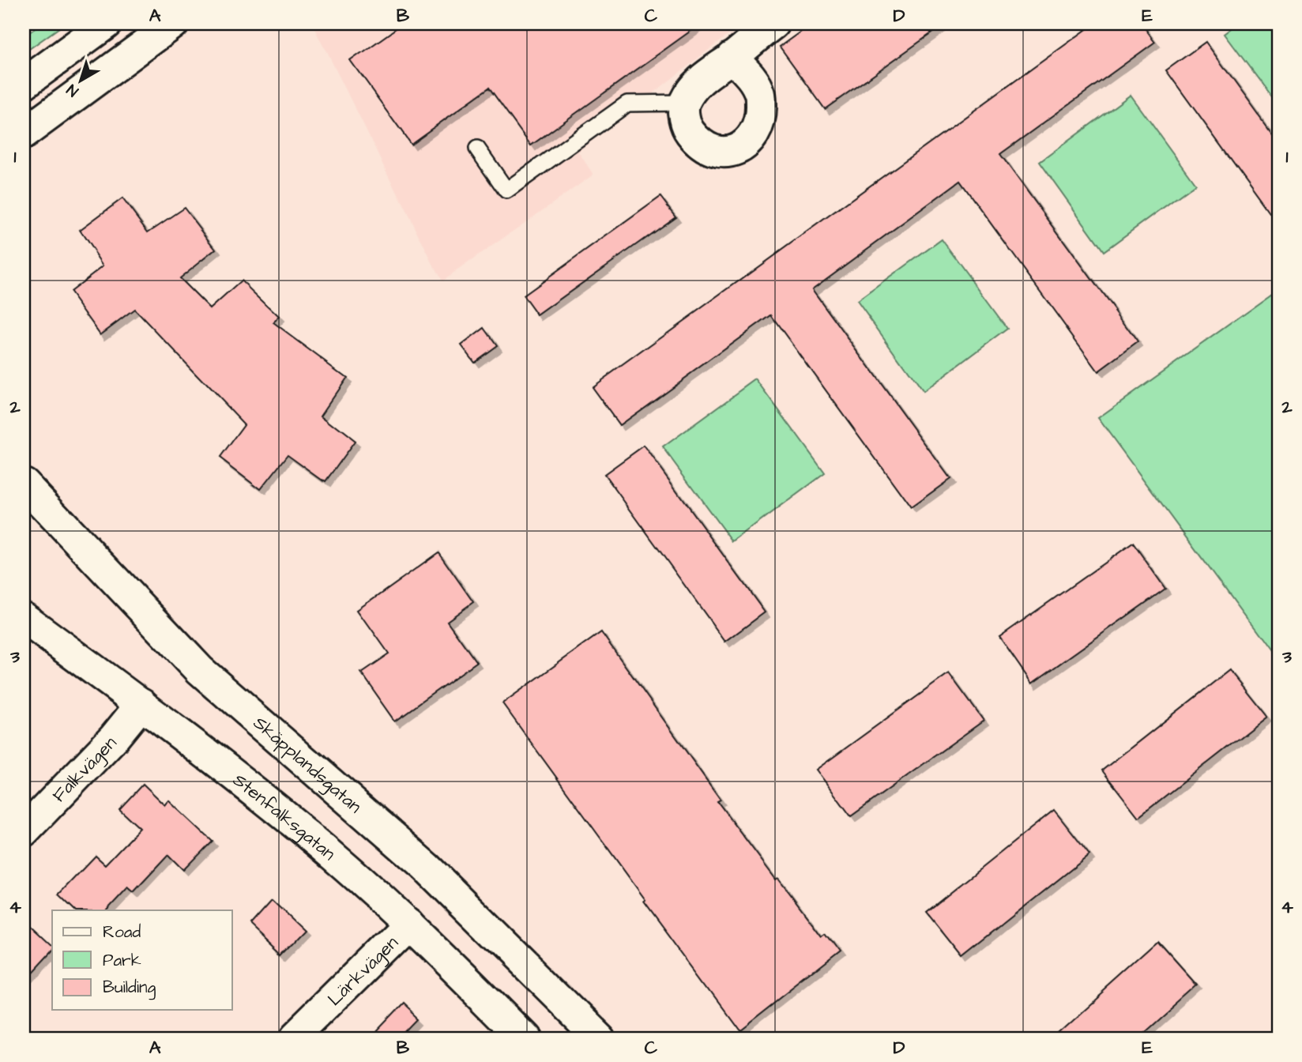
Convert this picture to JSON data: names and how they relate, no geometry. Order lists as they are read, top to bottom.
{
  "streets": {
    "street": [
      "Skäpplandsgatan",
      "Falkvägen",
      "Stenfalksgatan",
      "Lärkvägen"
    ]
  },
  "crossings": [
    ["Falkvägen", "Stenfalksgatan"],
    ["Stenfalksgatan", "Lärkvägen"]
  ],
  "legend": ["Road", "Park", "Building"],
  "north": "bottom left",
  "grid": {
    "columns": [
      "A",
      "B",
      "C",
      "D",
      "E"
    ],
    "rows": [
      "1",
      "2",
      "3",
      "4"
    ]
  }
}
